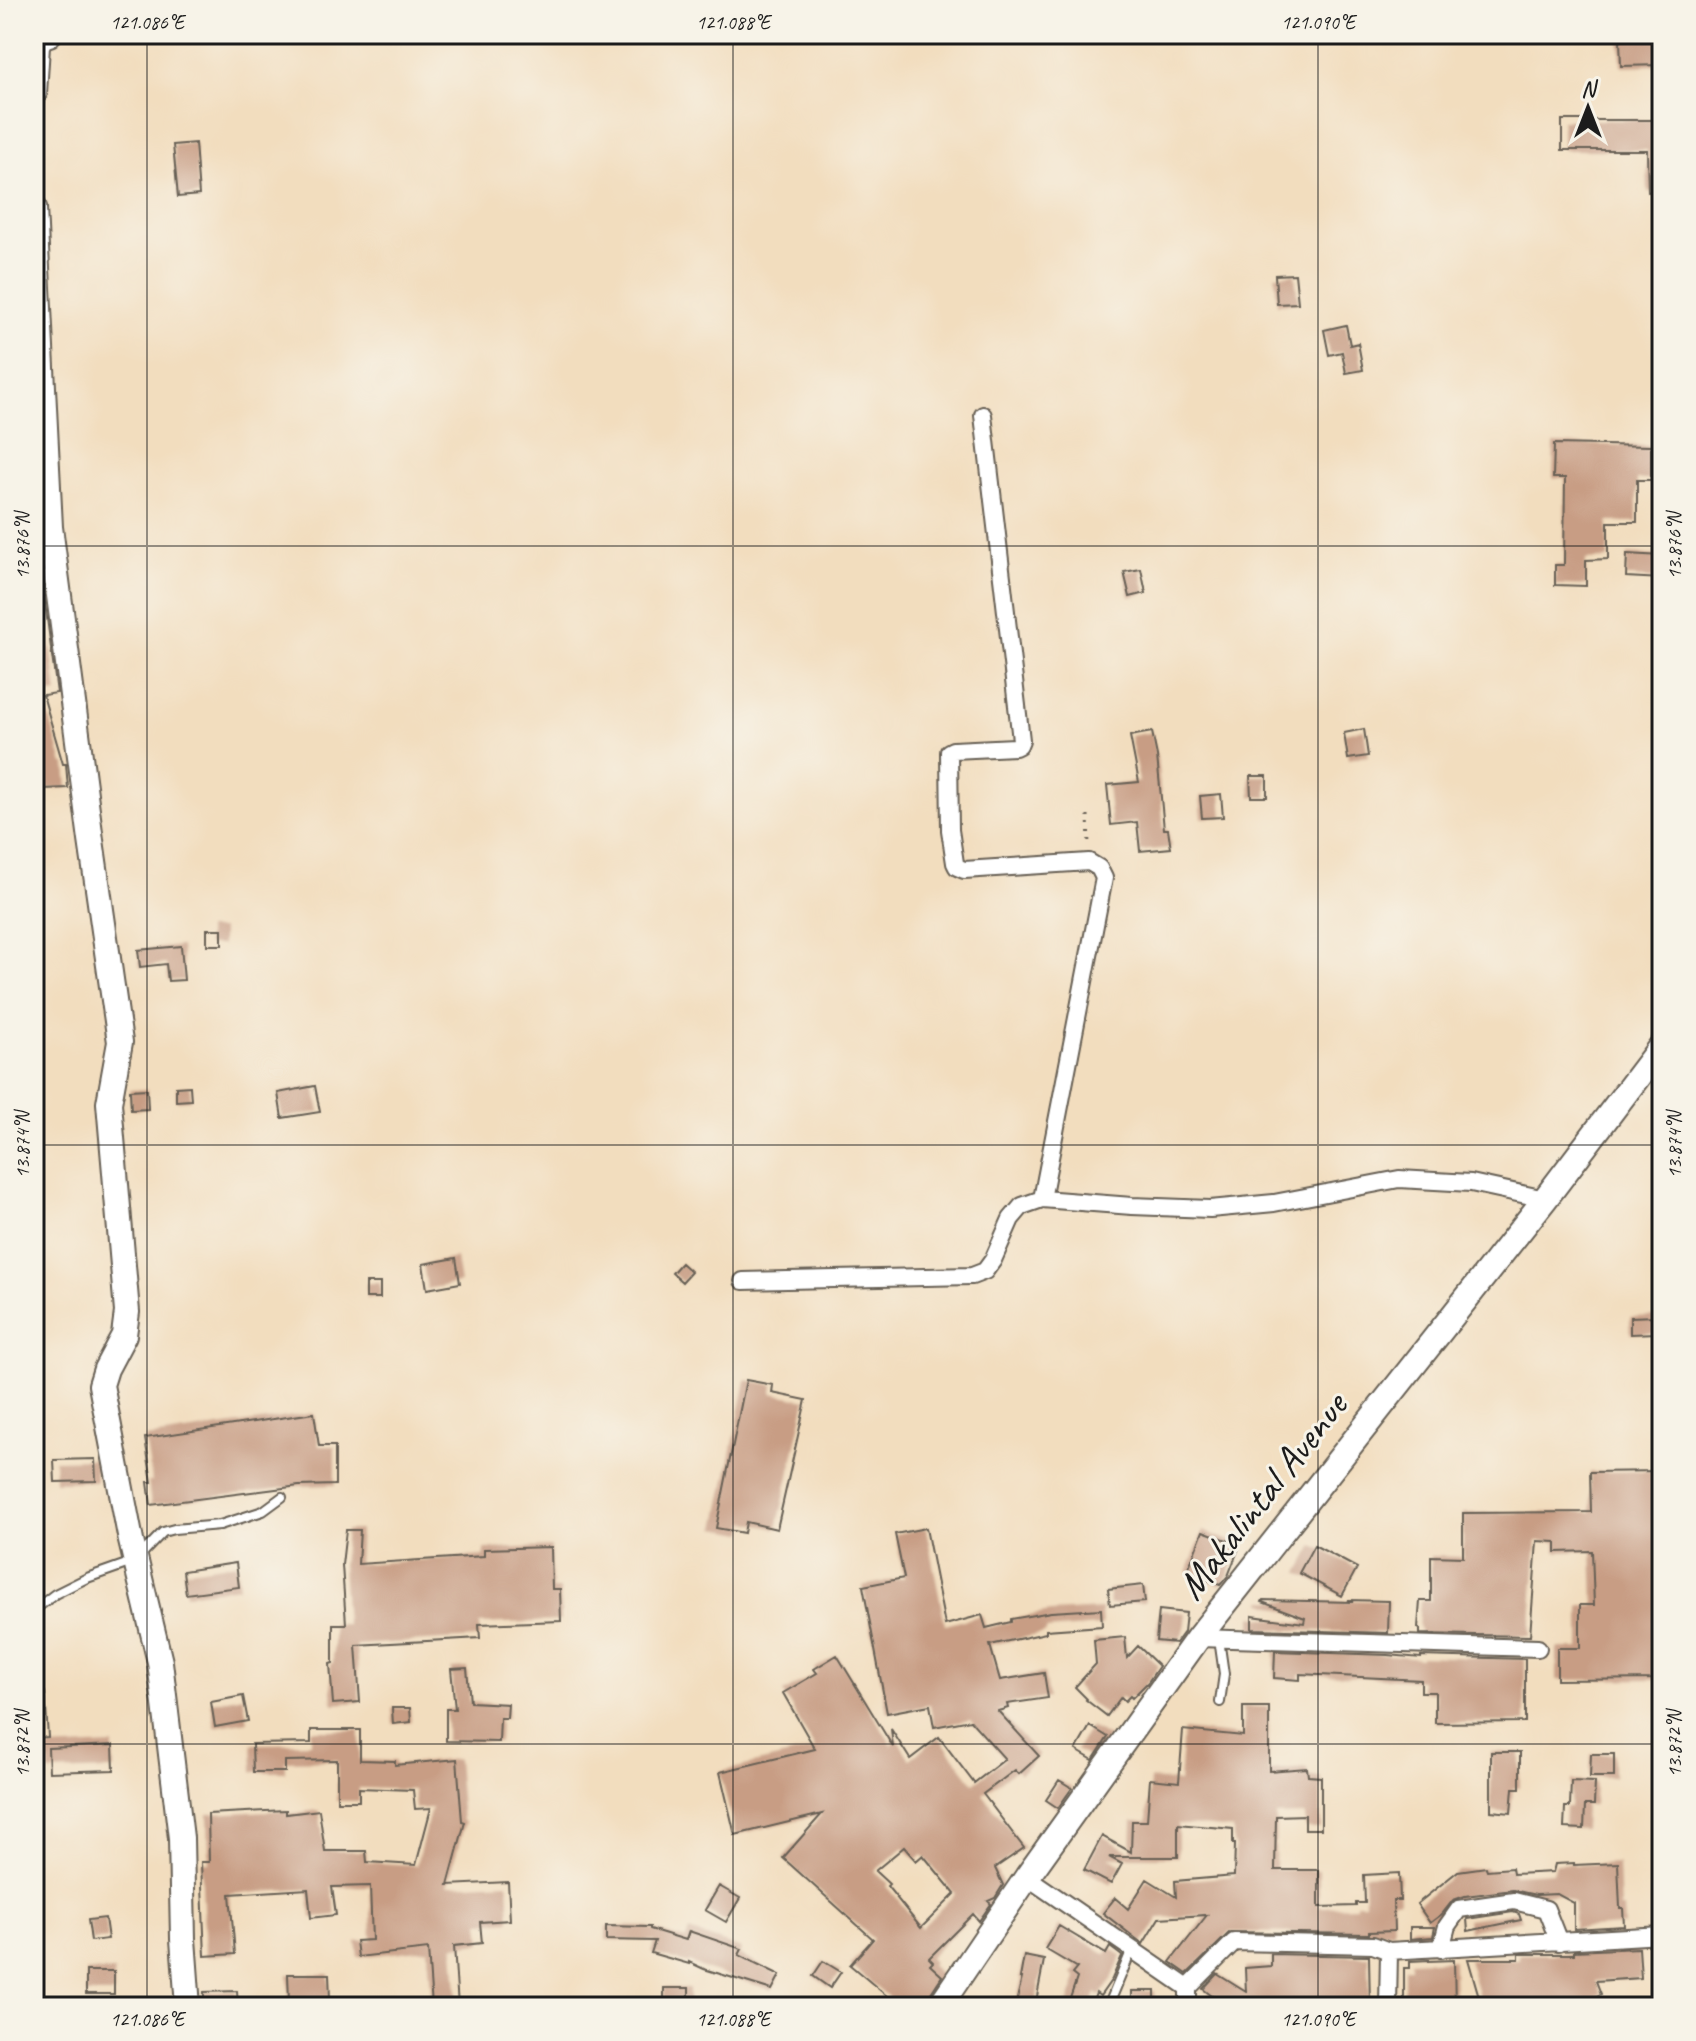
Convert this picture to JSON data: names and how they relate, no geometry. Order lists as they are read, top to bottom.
{
  "streets": {
    "street": ["Makalintal Avenue"]
  },
  "north": "top",
  "coordinates": [
    "121.086°E",
    "121.088°E",
    "121.090°E",
    "13.876°N",
    "13.874°N",
    "13.872°N"
  ]
}
